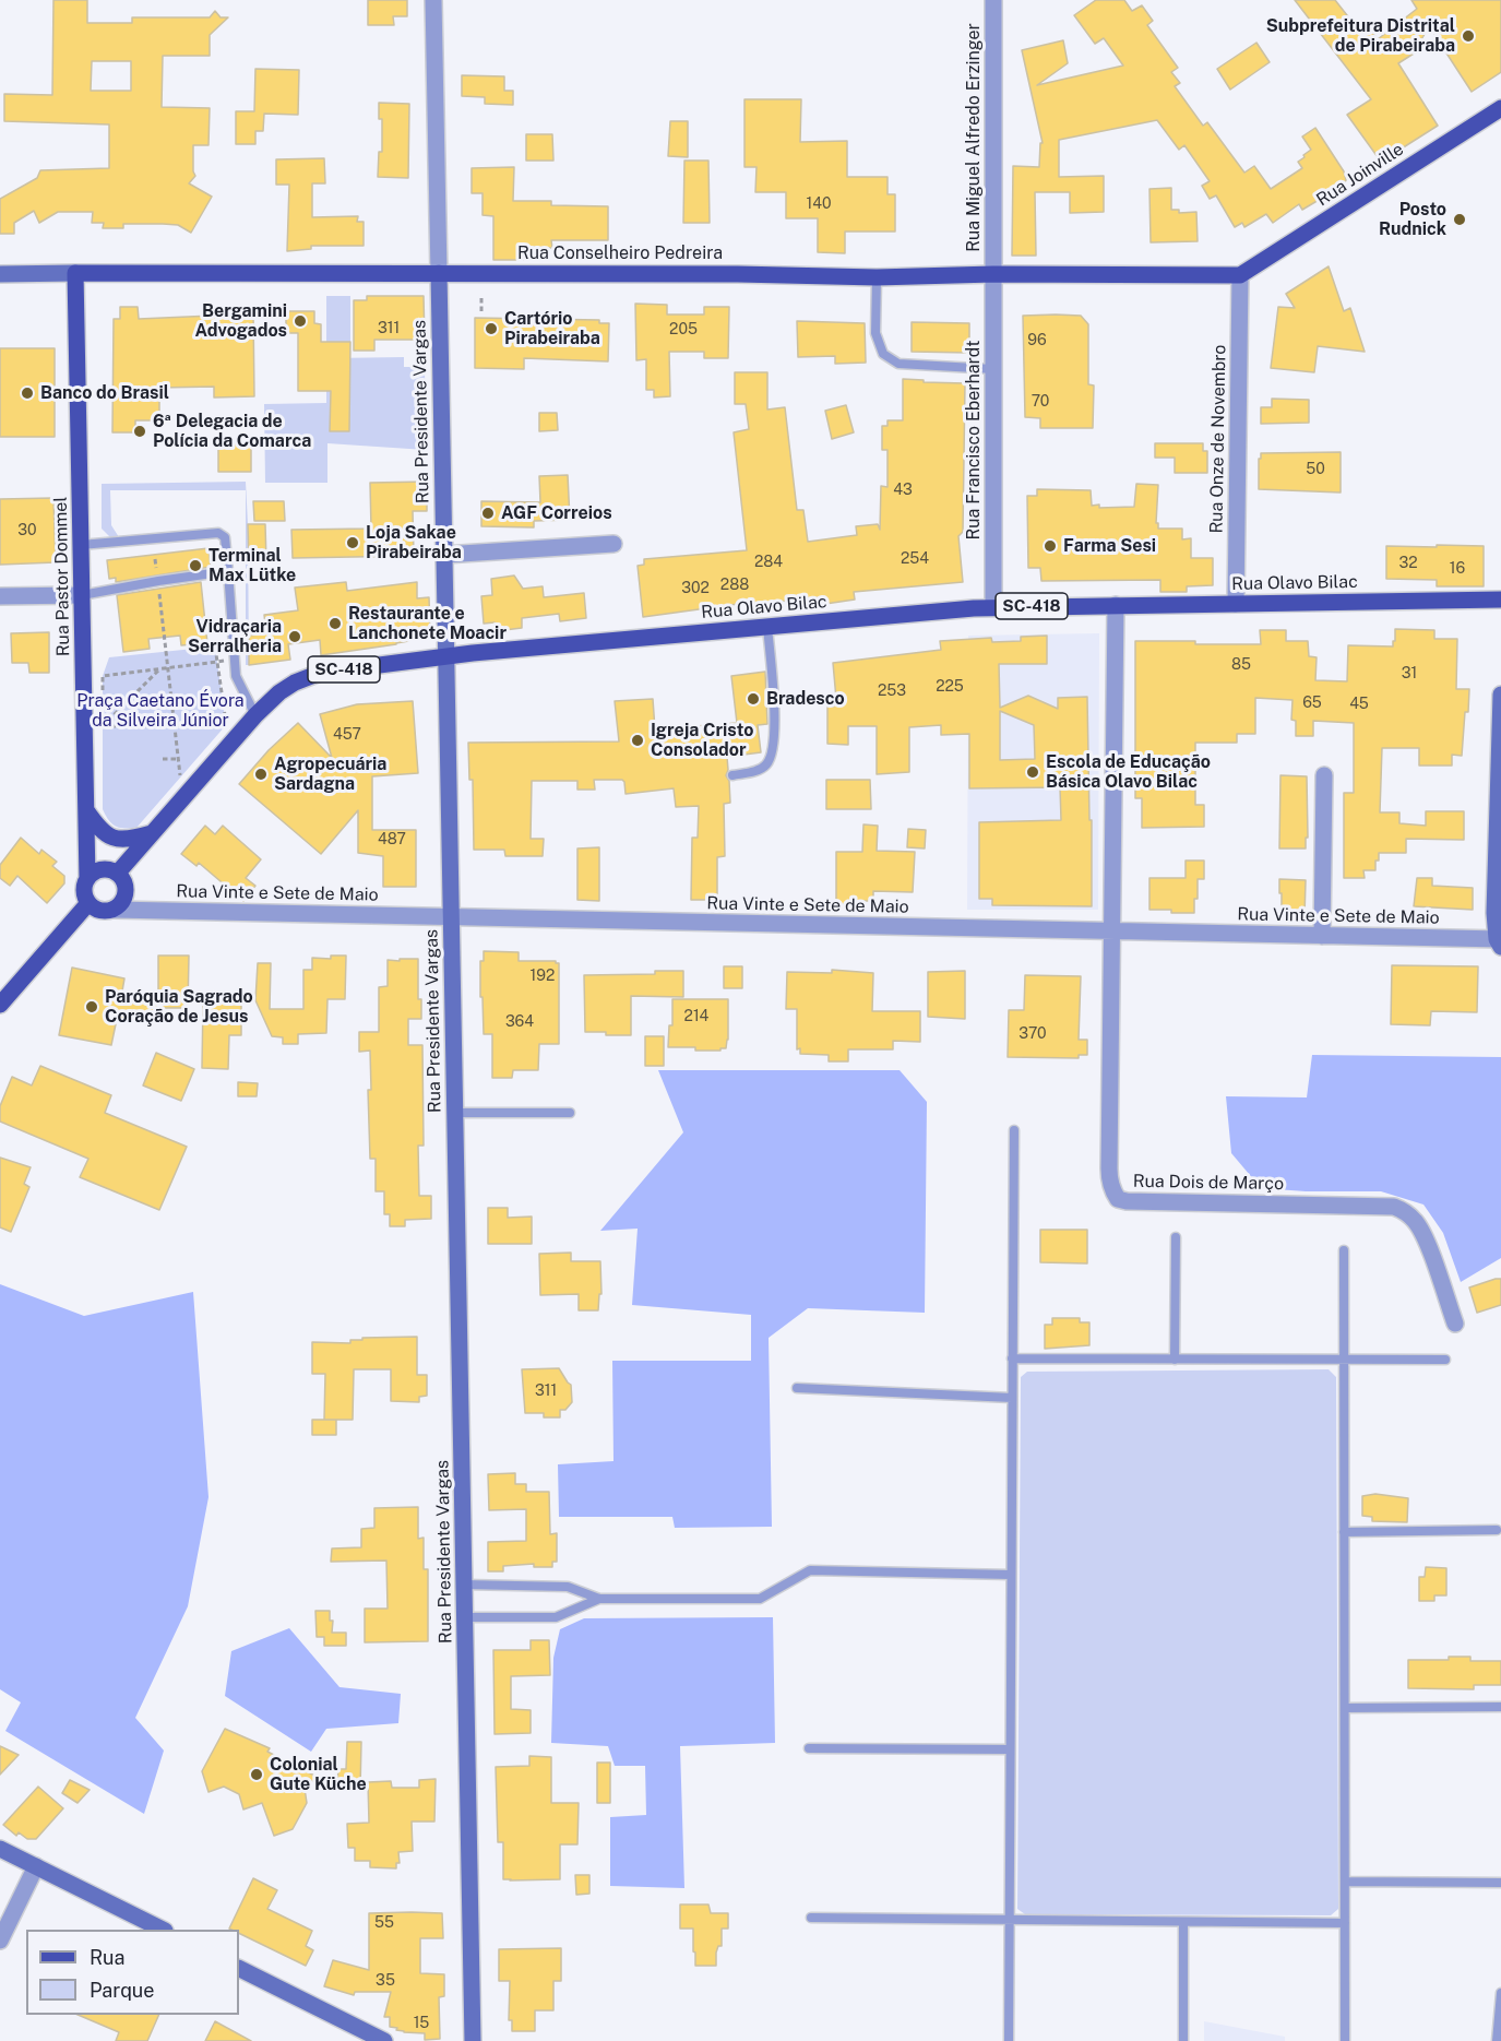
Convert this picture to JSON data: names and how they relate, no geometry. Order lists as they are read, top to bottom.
{
  "streets": {
    "main road": [
      "Rua Joinville",
      "Rua Conselheiro Pedreira",
      "Rua Pastor Dommel",
      "Rua Olavo Bilac",
      "SC-418"
    ],
    "street": [
      "Rua Miguel Alfredo Erzinger",
      "Rua Presidente Vargas",
      "Rua Onze de Novembro",
      "Rua Francisco Eberhardt",
      "Rua Vinte e Sete de Maio",
      "Rua Dois de Março"
    ]
  },
  "crossings": [
    ["Rua Miguel Alfredo Erzinger", "Rua Conselheiro Pedreira"],
    ["Rua Miguel Alfredo Erzinger", "Rua Francisco Eberhardt"],
    ["Rua Joinville", "Rua Conselheiro Pedreira"],
    ["Rua Joinville", "Rua Onze de Novembro"],
    ["Rua Conselheiro Pedreira", "Rua Presidente Vargas"],
    ["Rua Conselheiro Pedreira", "Rua Onze de Novembro"],
    ["Rua Conselheiro Pedreira", "Rua Francisco Eberhardt"],
    ["Rua Conselheiro Pedreira", "Rua Pastor Dommel"],
    ["Rua Presidente Vargas", "Rua Olavo Bilac"],
    ["Rua Presidente Vargas", "Rua Vinte e Sete de Maio"],
    ["Rua Onze de Novembro", "Rua Olavo Bilac"],
    ["Rua Francisco Eberhardt", "Rua Olavo Bilac"],
    ["Rua Pastor Dommel", "Rua Olavo Bilac"],
    ["Rua Pastor Dommel", "Rua Vinte e Sete de Maio"],
    ["Rua Olavo Bilac", "Rua Vinte e Sete de Maio"],
    ["Rua Vinte e Sete de Maio", "Rua Dois de Março"]
  ],
  "parks": ["Praça Caetano Évora da Silveira Júnior"],
  "places": [
    "Subprefeitura Distrital de Pirabeiraba",
    "Posto Rudnick",
    "Bergamini Advogados",
    "Cartório Pirabeiraba",
    "Banco do Brasil",
    "6ª Delegacia de Polícia da Comarca",
    "AGF Correios",
    "Loja Sakae Pirabeiraba",
    "Farma Sesi",
    "Terminal Max Lütke",
    "Restaurante e Lanchonete Moacir",
    "Vidraçaria Serralheria",
    "Bradesco",
    "Igreja Cristo Consolador",
    "Escola de Educação Básica Olavo Bilac",
    "Agropecuária Sardagna",
    "Paróquia Sagrado Coração de Jesus",
    "Colonial Gute Küche"
  ],
  "house_numbers": [
    "140",
    "311",
    "205",
    "96",
    "70",
    "50",
    "43",
    "30",
    "254",
    "284",
    "32",
    "16",
    "288",
    "302",
    "85",
    "31",
    "225",
    "253",
    "65",
    "45",
    "457",
    "487",
    "192",
    "214",
    "364",
    "370",
    "311",
    "55",
    "35",
    "15"
  ],
  "legend": ["Rua", "Parque"]
}
